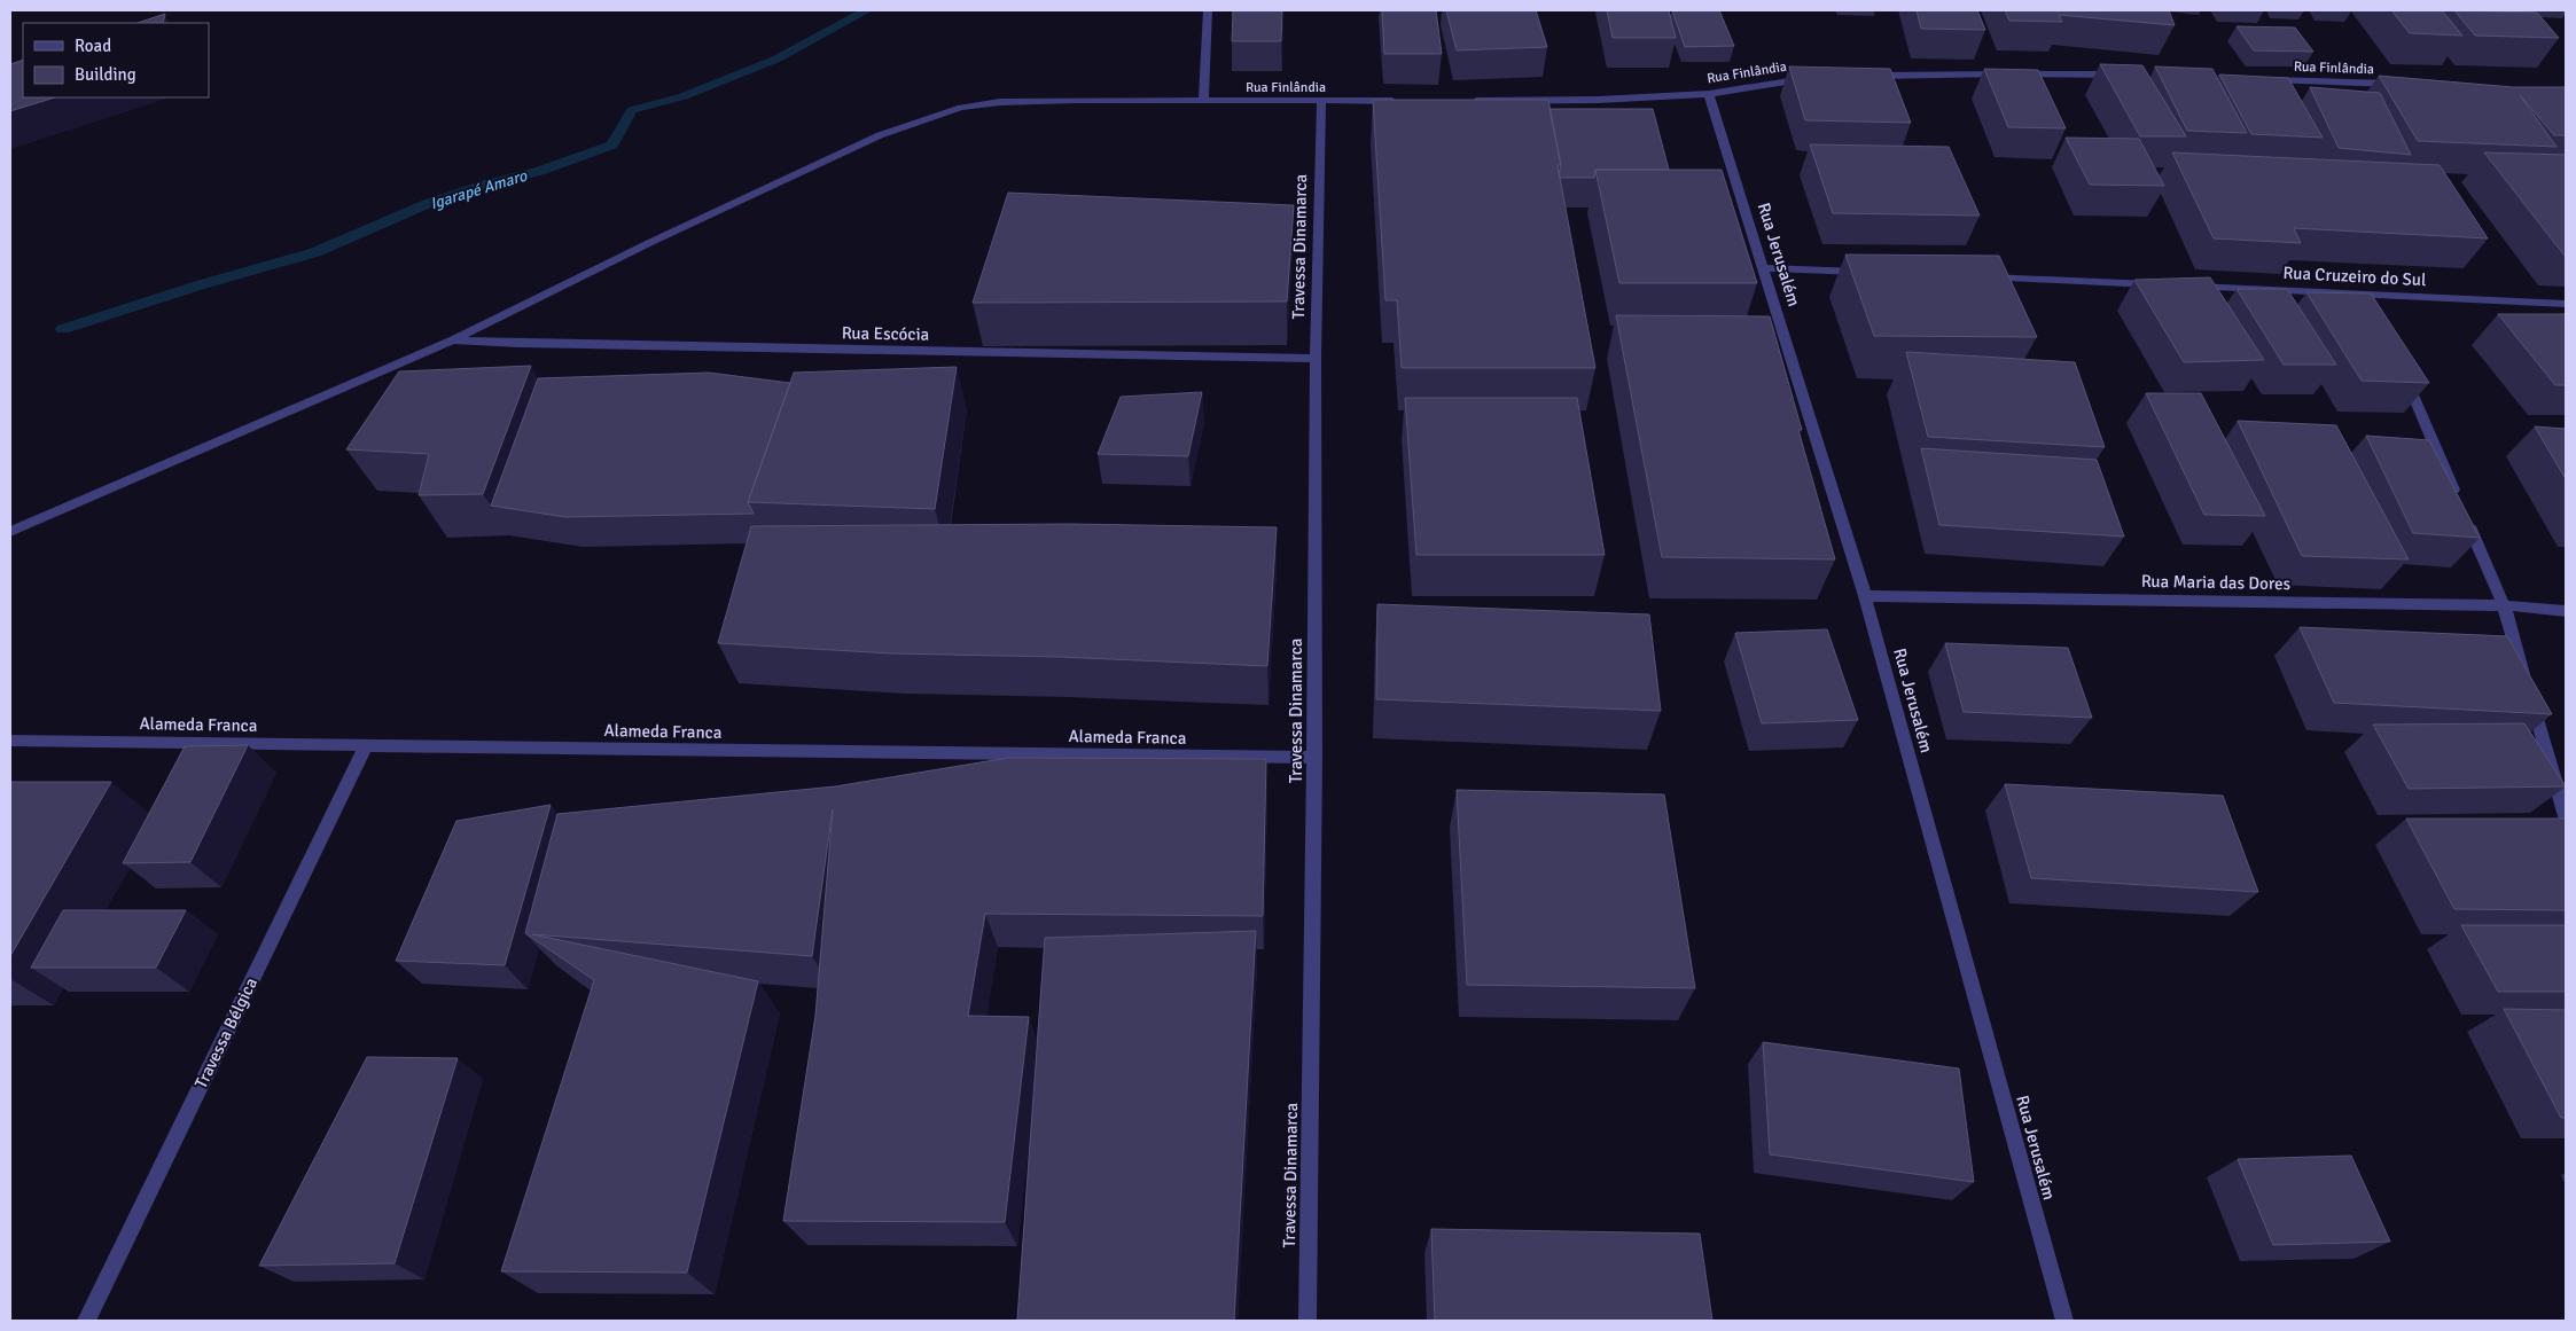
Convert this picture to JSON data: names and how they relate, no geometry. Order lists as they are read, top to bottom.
{
  "streets": {
    "street": [
      "Rua Finlândia",
      "Travessa Dinamarca",
      "Rua Jerusalém",
      "Rua Cruzeiro do Sul",
      "Rua Escócia",
      "Rua Maria das Dores",
      "Alameda Franca",
      "Travessa Bélgica"
    ]
  },
  "crossings": [
    ["Rua Finlândia", "Travessa Dinamarca"],
    ["Rua Finlândia", "Rua Jerusalém"],
    ["Rua Finlândia", "Rua Escócia"],
    ["Travessa Dinamarca", "Rua Escócia"],
    ["Travessa Dinamarca", "Alameda Franca"],
    ["Rua Jerusalém", "Rua Maria das Dores"],
    ["Alameda Franca", "Travessa Bélgica"]
  ],
  "water": ["Igarapé Amaro"],
  "legend": ["Road", "Building"]
}
